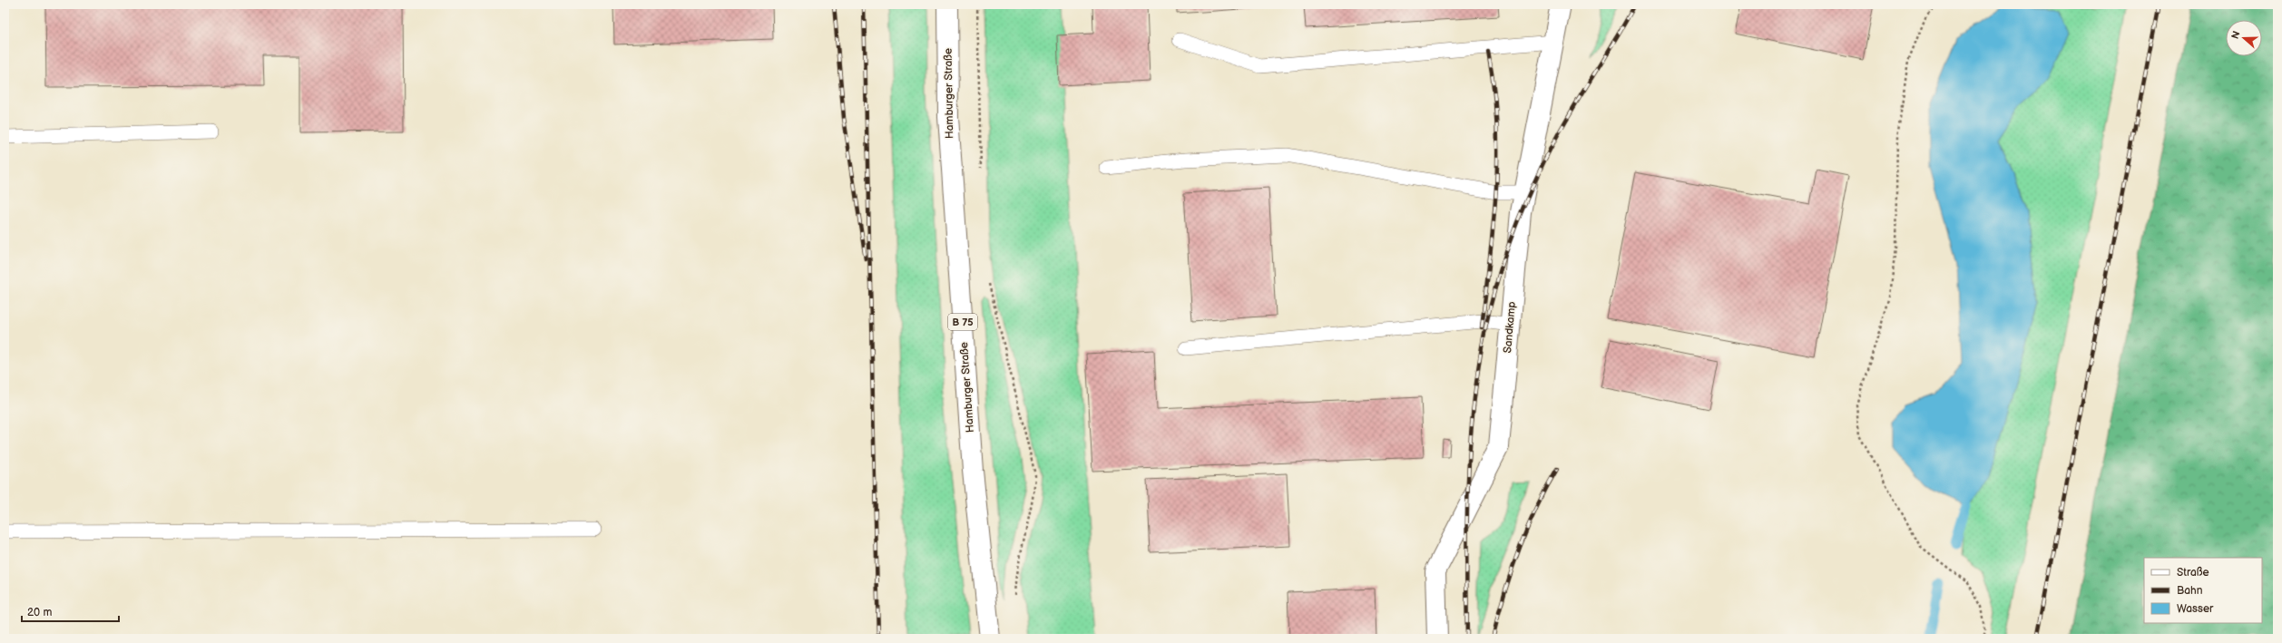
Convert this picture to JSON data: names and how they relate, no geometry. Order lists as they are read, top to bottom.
{
  "streets": {
    "street": ["Hamburger Straße", "B 75", "Sandkamp"]
  },
  "legend": ["Straße", "Bahn", "Wasser"],
  "scale_bar": "20 m",
  "north": "left"
}
